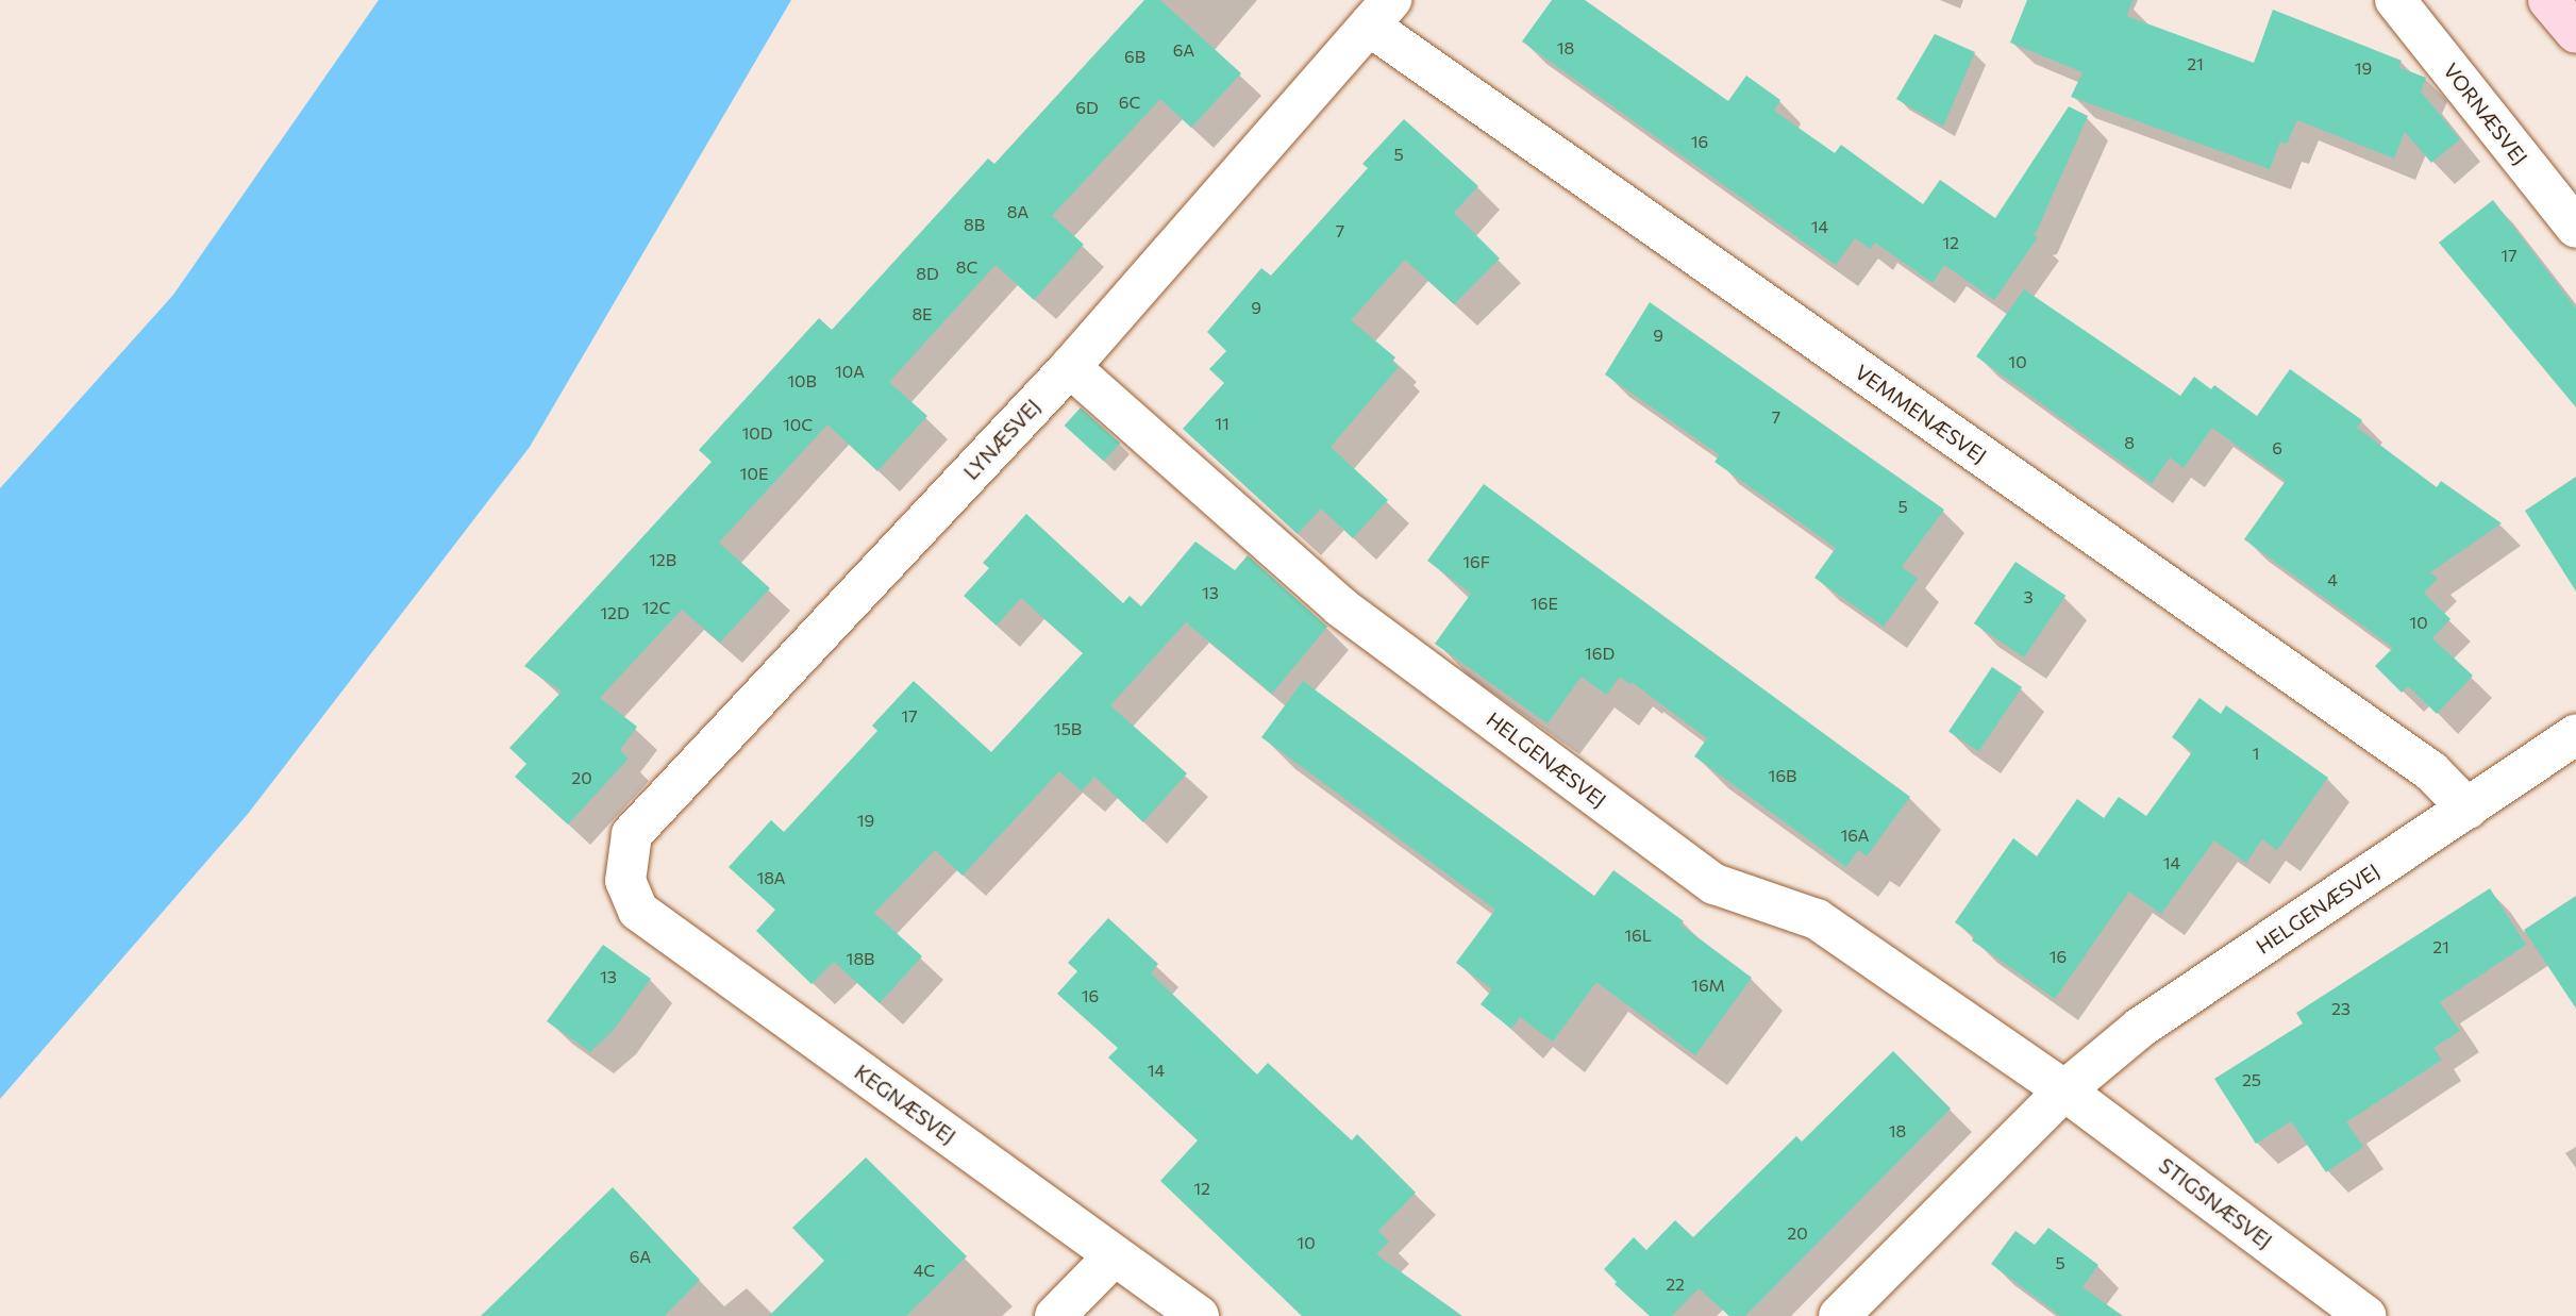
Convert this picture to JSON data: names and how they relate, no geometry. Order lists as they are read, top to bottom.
{
  "streets": {
    "street": [
      "VORNÆSVEJ",
      "VEMMENÆSVEJ",
      "LYNÆSVEJ",
      "HELGENÆSVEJ",
      "KEGNÆSVEJ",
      "STIGSNÆSVEJ"
    ]
  },
  "crossings": [
    ["VEMMENÆSVEJ", "LYNÆSVEJ"],
    ["VEMMENÆSVEJ", "HELGENÆSVEJ"],
    ["LYNÆSVEJ", "HELGENÆSVEJ"],
    ["LYNÆSVEJ", "KEGNÆSVEJ"],
    ["HELGENÆSVEJ", "STIGSNÆSVEJ"]
  ],
  "house_numbers": [
    "18",
    "6A",
    "6B",
    "21",
    "19",
    "6C",
    "6D",
    "16",
    "5",
    "8A",
    "8B",
    "14",
    "7",
    "12",
    "17",
    "8C",
    "8D",
    "9",
    "8E",
    "9",
    "10",
    "10A",
    "10B",
    "7",
    "11",
    "10C",
    "10D",
    "8",
    "6",
    "10E",
    "5",
    "12B",
    "16F",
    "4",
    "13",
    "3",
    "16E",
    "12C",
    "12D",
    "10",
    "16D",
    "17",
    "15B",
    "1",
    "16B",
    "20",
    "19",
    "16A",
    "14",
    "18A",
    "16L",
    "21",
    "16",
    "18B",
    "13",
    "16M",
    "16",
    "23",
    "14",
    "25",
    "18",
    "12",
    "20",
    "10",
    "6A",
    "5",
    "4C",
    "22"
  ]
}
